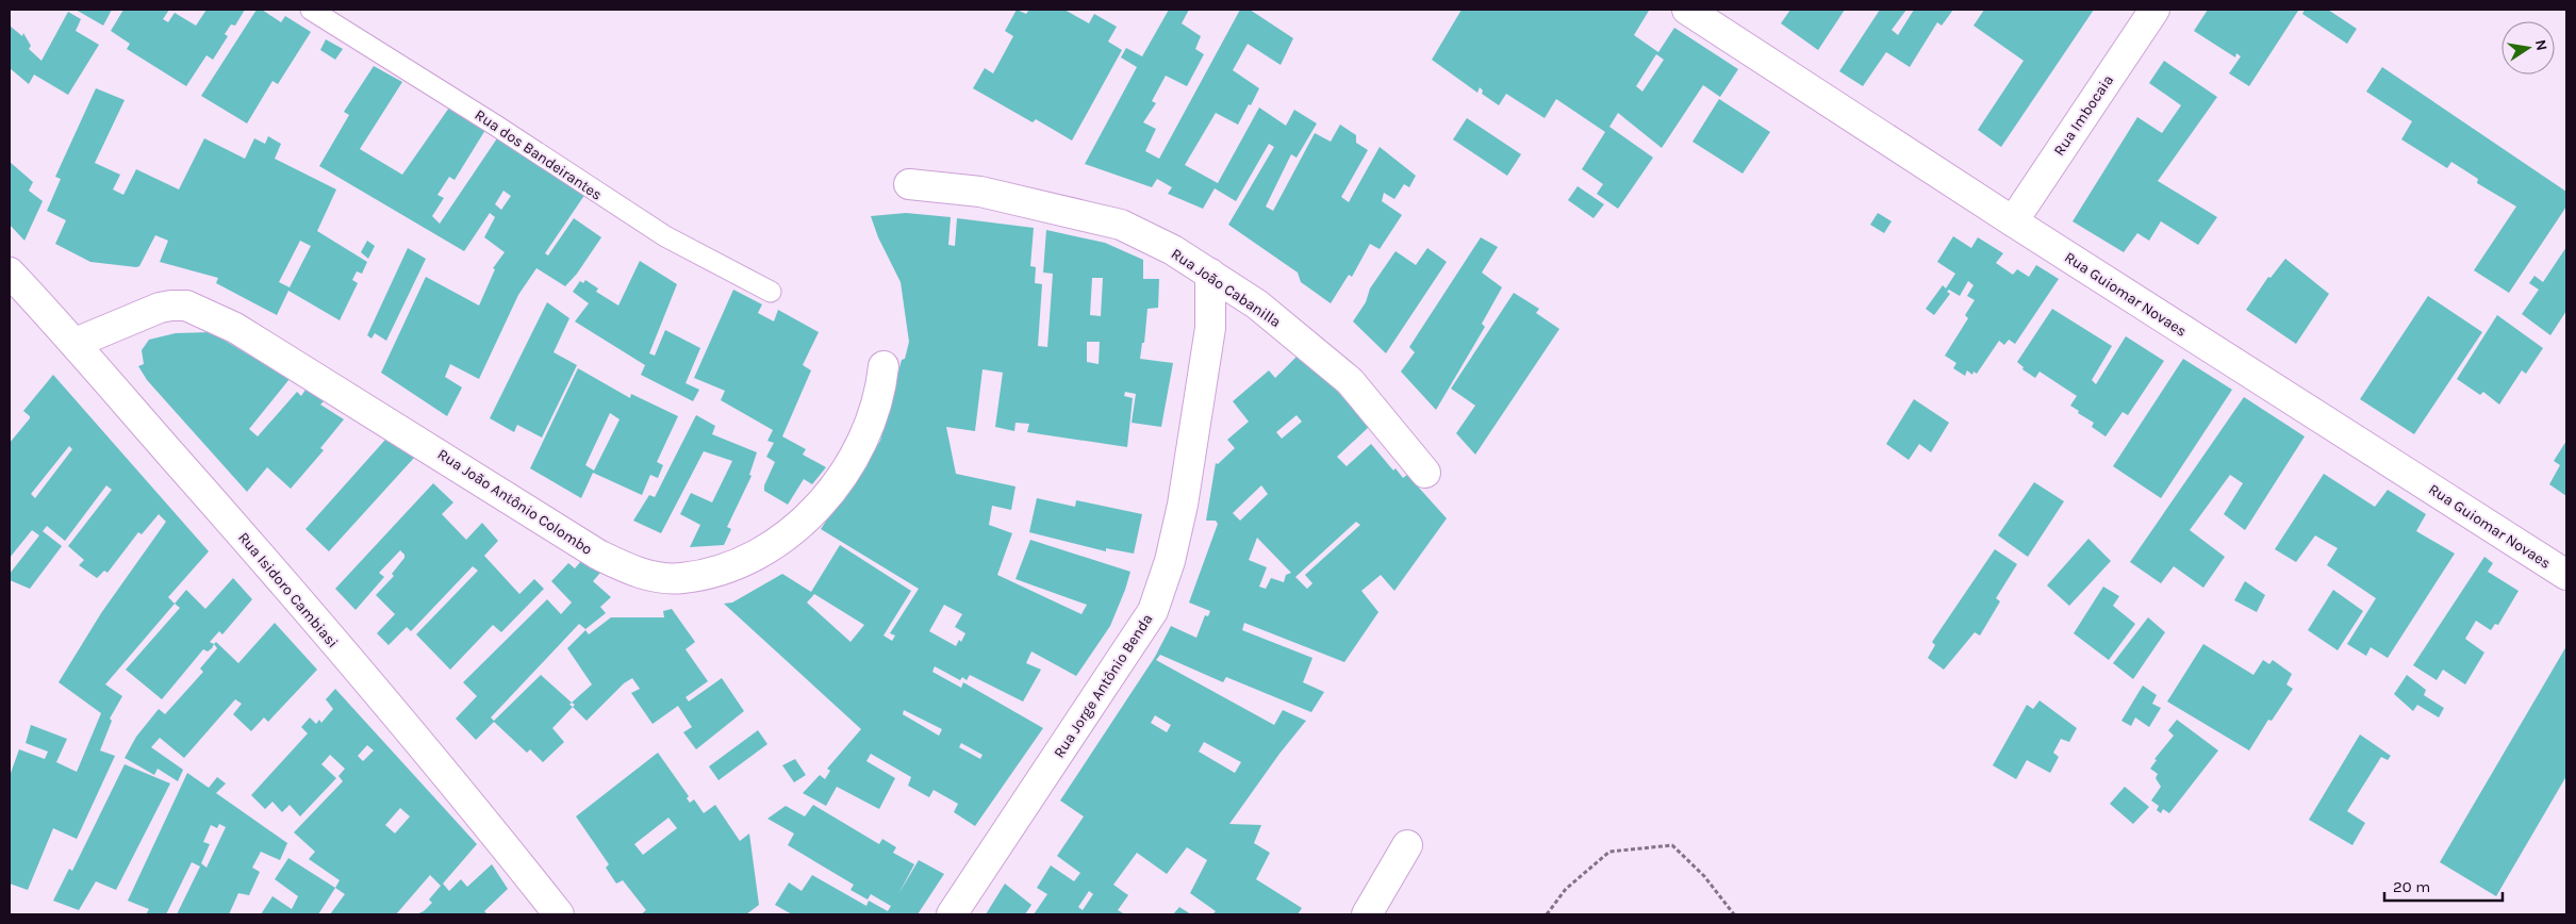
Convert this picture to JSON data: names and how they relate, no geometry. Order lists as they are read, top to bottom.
{
  "streets": {
    "street": [
      "Rua Imbocaia",
      "Rua João Cabanilla",
      "Rua Guiomar Novaes",
      "Rua João Antônio Colombo",
      "Rua Isidoro Cambiasi",
      "Rua Jorge Antônio Benda"
    ],
    "lane": ["Rua dos Bandeirantes"]
  },
  "crossings": [
    ["Rua Imbocaia", "Rua Guiomar Novaes"],
    ["Rua João Cabanilla", "Rua Jorge Antônio Benda"],
    ["Rua João Antônio Colombo", "Rua Isidoro Cambiasi"]
  ],
  "scale_bar": "20 m",
  "north": "right"
}
